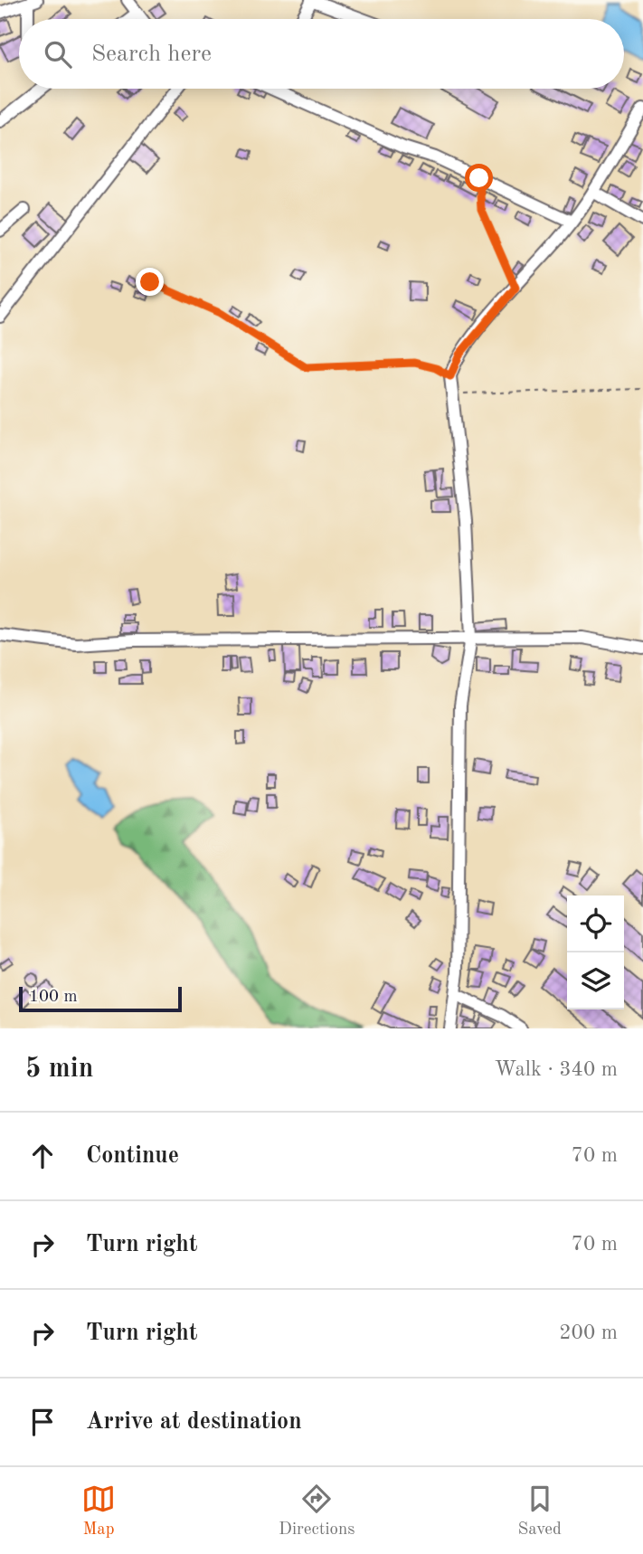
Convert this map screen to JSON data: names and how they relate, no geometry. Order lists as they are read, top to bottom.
{
  "scale_bar": "100 m",
  "page": {
    "search": "Search here",
    "scale": "100 m",
    "heading": ["5 min", "Walk · 340 m"],
    "list": [
      ["Continue", "70 m"],
      ["Turn right", "70 m"],
      ["Turn right", "200 m"],
      "Arrive at destination"
    ],
    "nav": ["Map", "Directions", "Saved"]
  }
}
